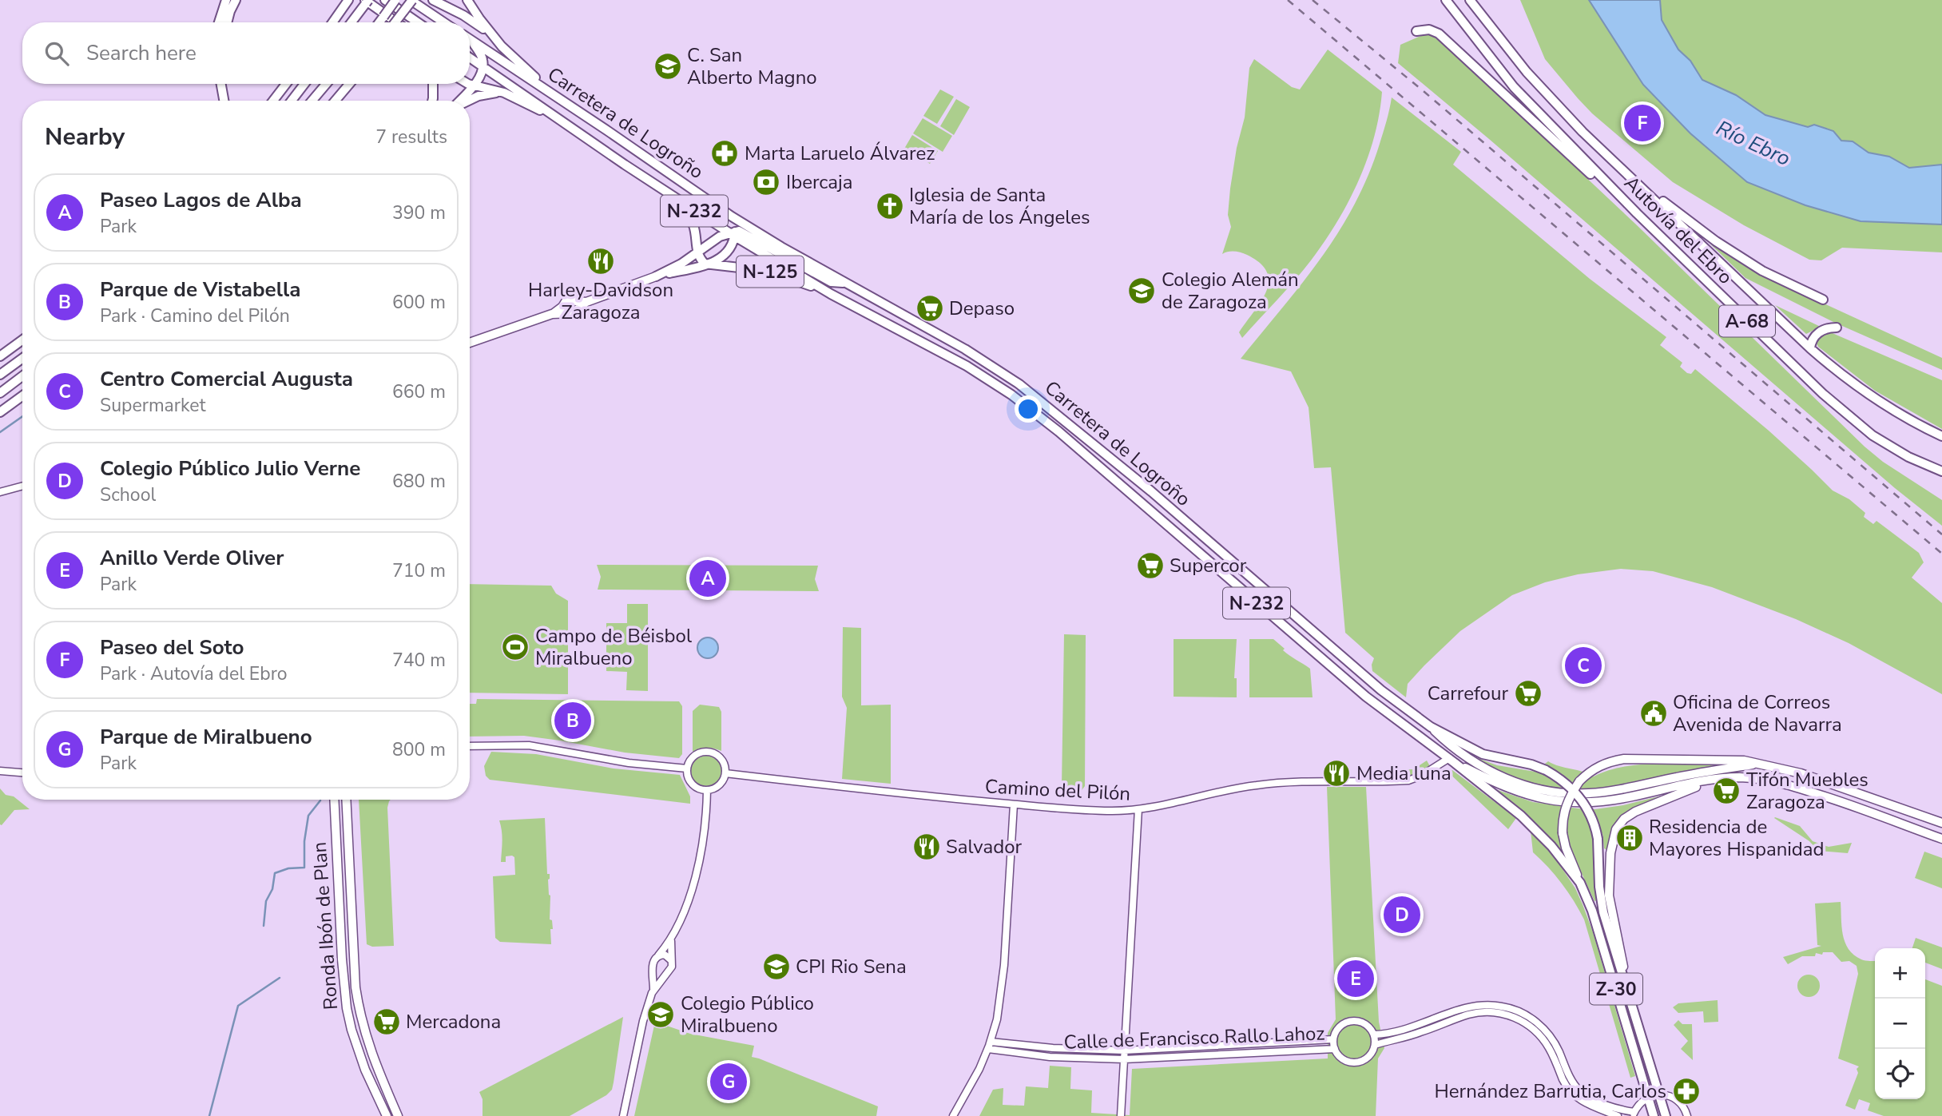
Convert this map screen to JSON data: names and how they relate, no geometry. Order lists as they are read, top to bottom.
{
  "streets": {
    "highway": [
      "Carretera de Logroño",
      "N-232",
      "Autovía del Ebro",
      "N-125",
      "A-68",
      "Z-30"
    ],
    "main road": ["Ronda Ibón de Plan"],
    "street": ["Camino del Pilón", "Calle de Francisco Rallo Lahoz"]
  },
  "crossings": [
    ["Carretera de Logroño", "N-125"],
    ["Carretera de Logroño", "Camino del Pilón"],
    ["Carretera de Logroño", "Z-30"],
    ["Camino del Pilón", "Z-30"]
  ],
  "water": ["Río Ebro"],
  "places": {
    "school or university": [
      "C. San Alberto Magno",
      "Colegio Alemán de Zaragoza",
      "CPI Rio Sena",
      "Colegio Público Miralbueno"
    ],
    "pharmacy": ["Marta Laruelo Álvarez", "Hernández Barrutia, Carlos"],
    "bank": ["Ibercaja"],
    "church": ["Iglesia de Santa María de los Ángeles"],
    "restaurant": ["Harley-Davidson Zaragoza", "Media luna", "Salvador"],
    "supermarket": [
      "Depaso",
      "Supercor",
      "Carrefour",
      "Tifón Muebles Zaragoza",
      "Mercadona"
    ],
    "sports": ["Campo de Béisbol Miralbueno"],
    "public building": ["Oficina de Correos Avenida de Navarra"],
    "building": ["Residencia de Mayores Hispanidad"]
  },
  "page": {
    "search": "Search here",
    "heading": ["Nearby", "7 results"],
    "pins": [
      "F",
      "A",
      "C",
      "B",
      "D",
      "E",
      "G"
    ],
    "list": [
      {
        "mark": "A",
        "name": "Paseo Lagos de Alba",
        "note": "Park",
        "value": "390 m"
      },
      {
        "mark": "B",
        "name": "Parque de Vistabella",
        "note": "Park · Camino del Pilón",
        "value": "600 m"
      },
      {
        "mark": "C",
        "name": "Centro Comercial Augusta",
        "note": "Supermarket",
        "value": "660 m"
      },
      {
        "mark": "D",
        "name": "Colegio Público Julio Verne",
        "note": "School",
        "value": "680 m"
      },
      {
        "mark": "E",
        "name": "Anillo Verde Oliver",
        "note": "Park",
        "value": "710 m"
      },
      {
        "mark": "F",
        "name": "Paseo del Soto",
        "note": "Park · Autovía del Ebro",
        "value": "740 m"
      },
      {
        "mark": "G",
        "name": "Parque de Miralbueno",
        "note": "Park",
        "value": "800 m"
      }
    ],
    "map_buttons": ["+", "−"]
  }
}
